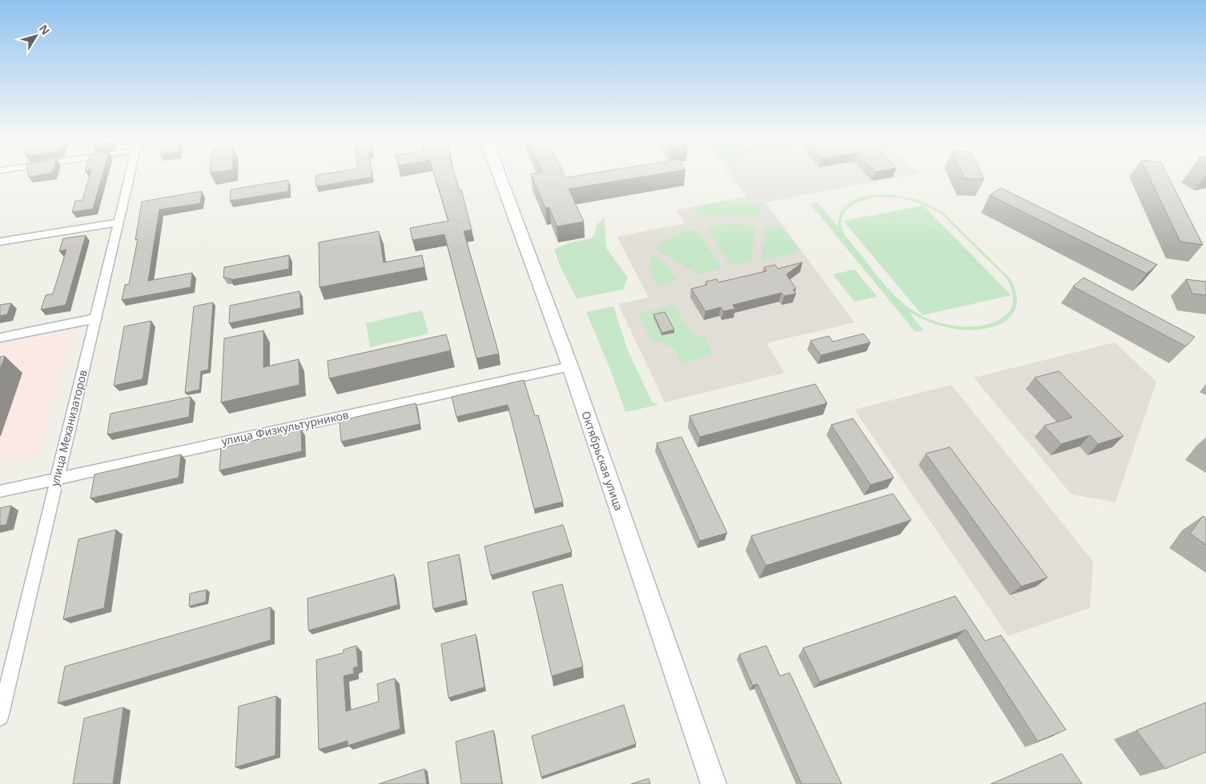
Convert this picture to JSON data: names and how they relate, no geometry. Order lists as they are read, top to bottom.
{
  "streets": {
    "main road": ["Октябрьская улица"],
    "street": ["улица Механизаторов", "улица Физкультурников"]
  },
  "crossings": [
    ["улица Механизаторов", "улица Физкультурников"],
    ["улица Физкультурников", "Октябрьская улица"]
  ],
  "north": "top right"
}
